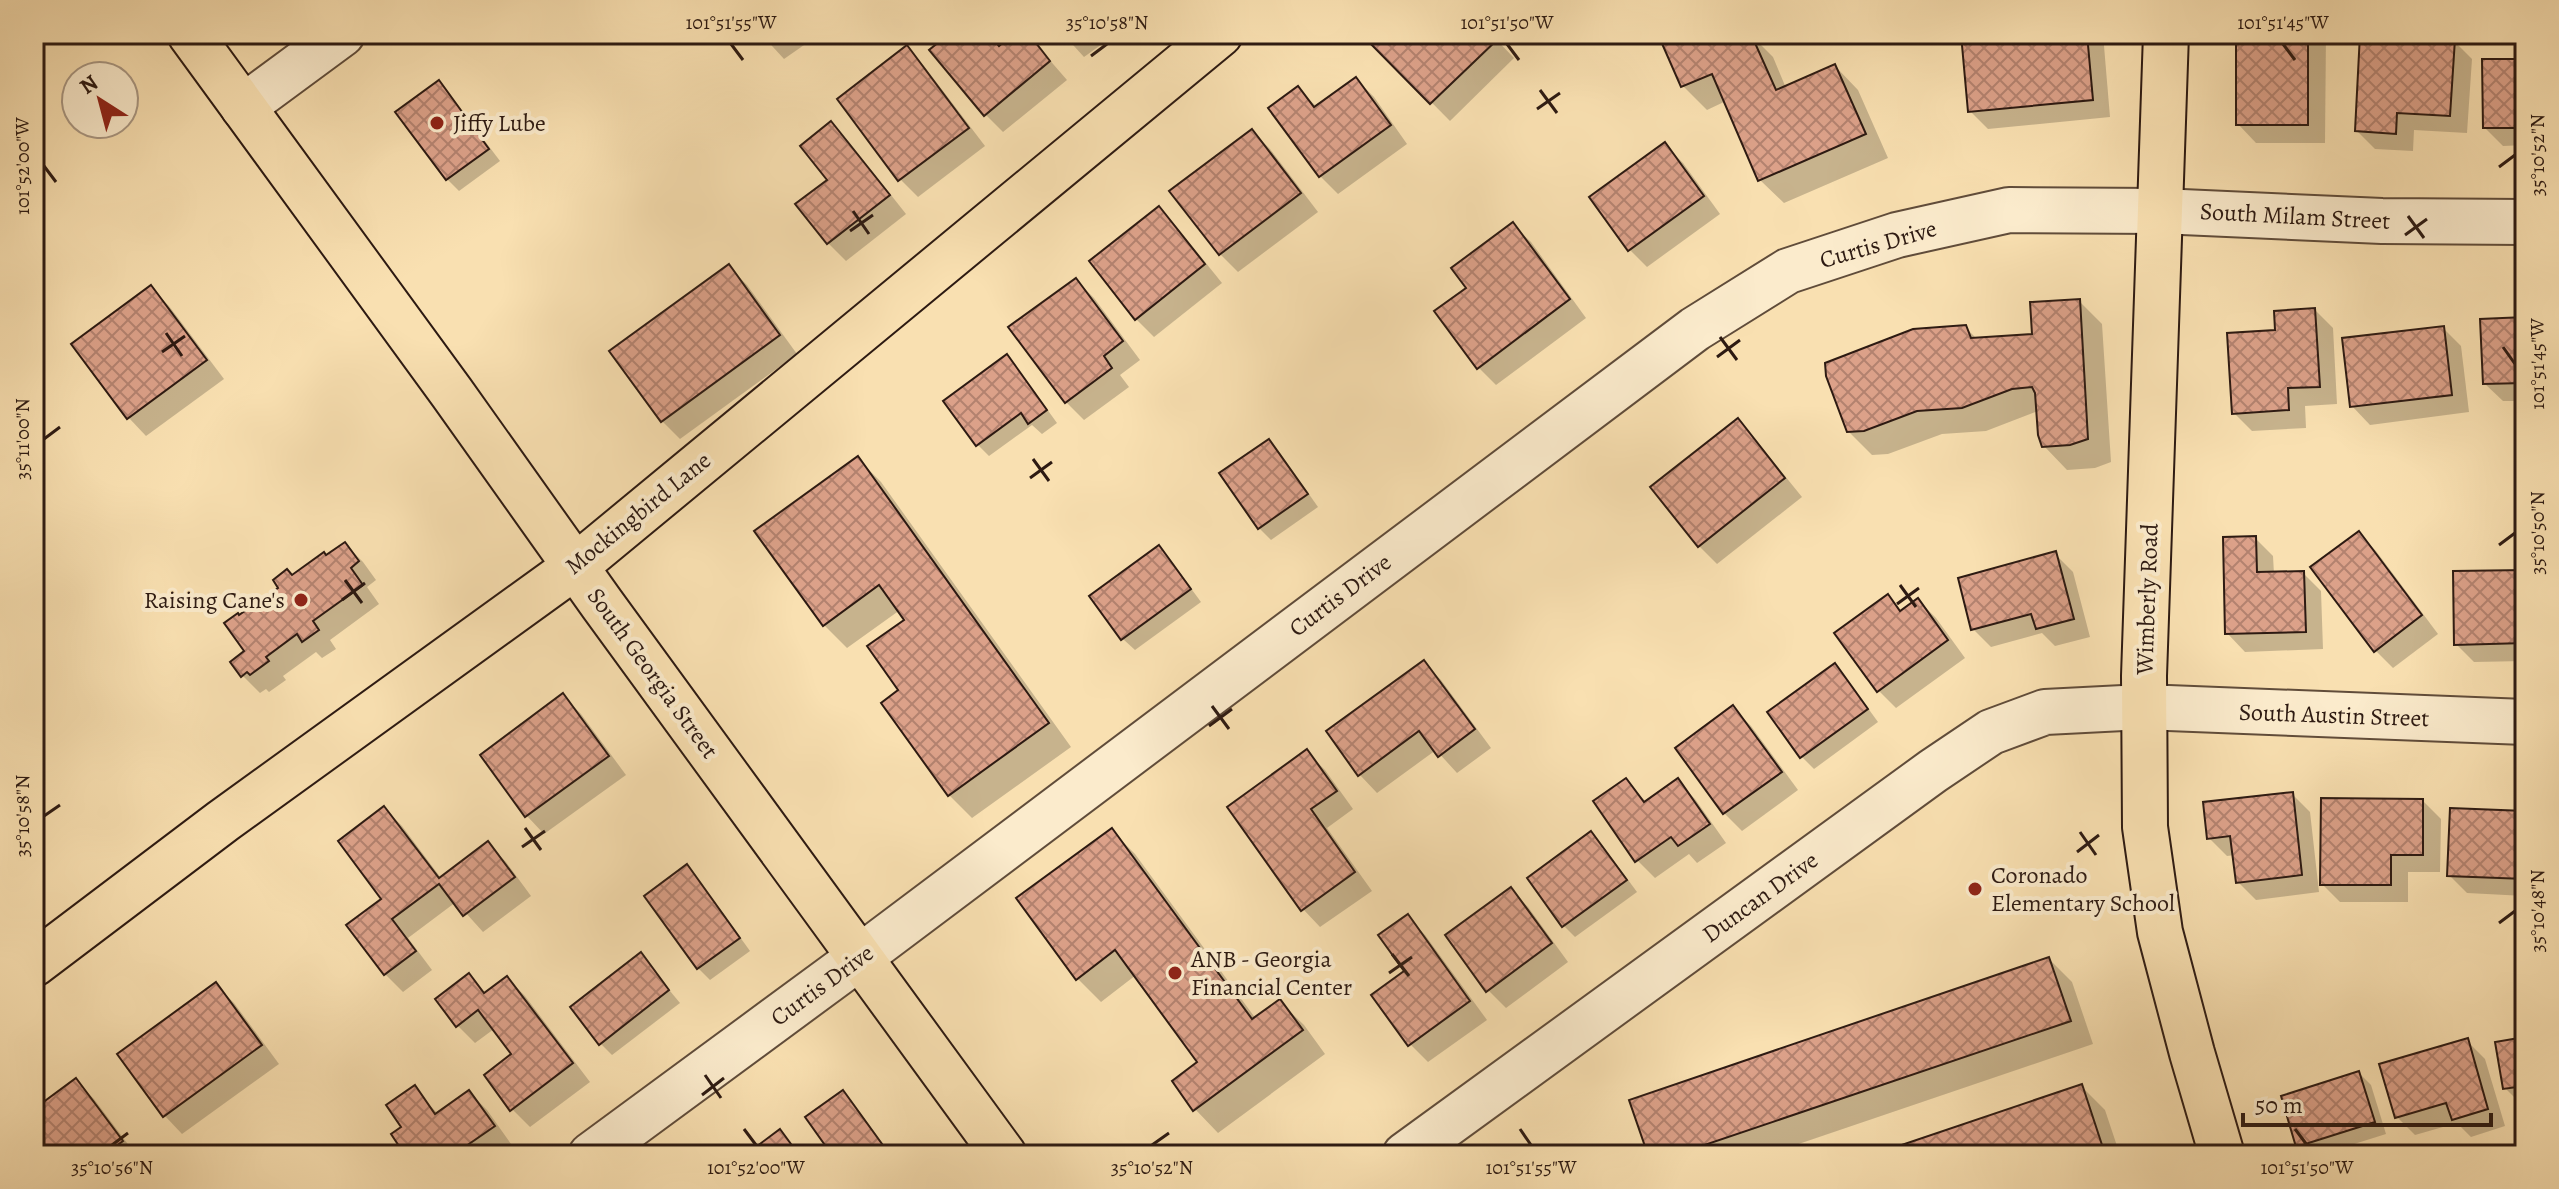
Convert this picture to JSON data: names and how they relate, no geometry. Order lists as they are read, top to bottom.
{
  "streets": {
    "main road": ["Mockingbird Lane", "Wimberly Road", "South Georgia Street"],
    "street": [
      "South Milam Street",
      "Curtis Drive",
      "South Austin Street",
      "Duncan Drive"
    ]
  },
  "crossings": [
    ["South Milam Street", "Curtis Drive"],
    ["South Milam Street", "Wimberly Road"],
    ["Curtis Drive", "Wimberly Road"],
    ["Curtis Drive", "South Georgia Street"],
    ["Mockingbird Lane", "South Georgia Street"],
    ["Wimberly Road", "South Austin Street"],
    ["Wimberly Road", "Duncan Drive"],
    ["South Austin Street", "Duncan Drive"]
  ],
  "places": [
    "Jiffy Lube",
    "Raising Cane's",
    "Coronado Elementary School",
    "ANB - Georgia Financial Center"
  ],
  "scale_bar": "50 m",
  "north": "top left",
  "coordinates": [
    "101°51'55\"W",
    "35°10'58\"N",
    "101°51'50\"W",
    "101°51'45\"W",
    "35°10'52\"N",
    "101°52'00\"W",
    "35°11'00\"N",
    "35°10'50\"N",
    "35°10'48\"N",
    "35°10'56\"N"
  ]
}
